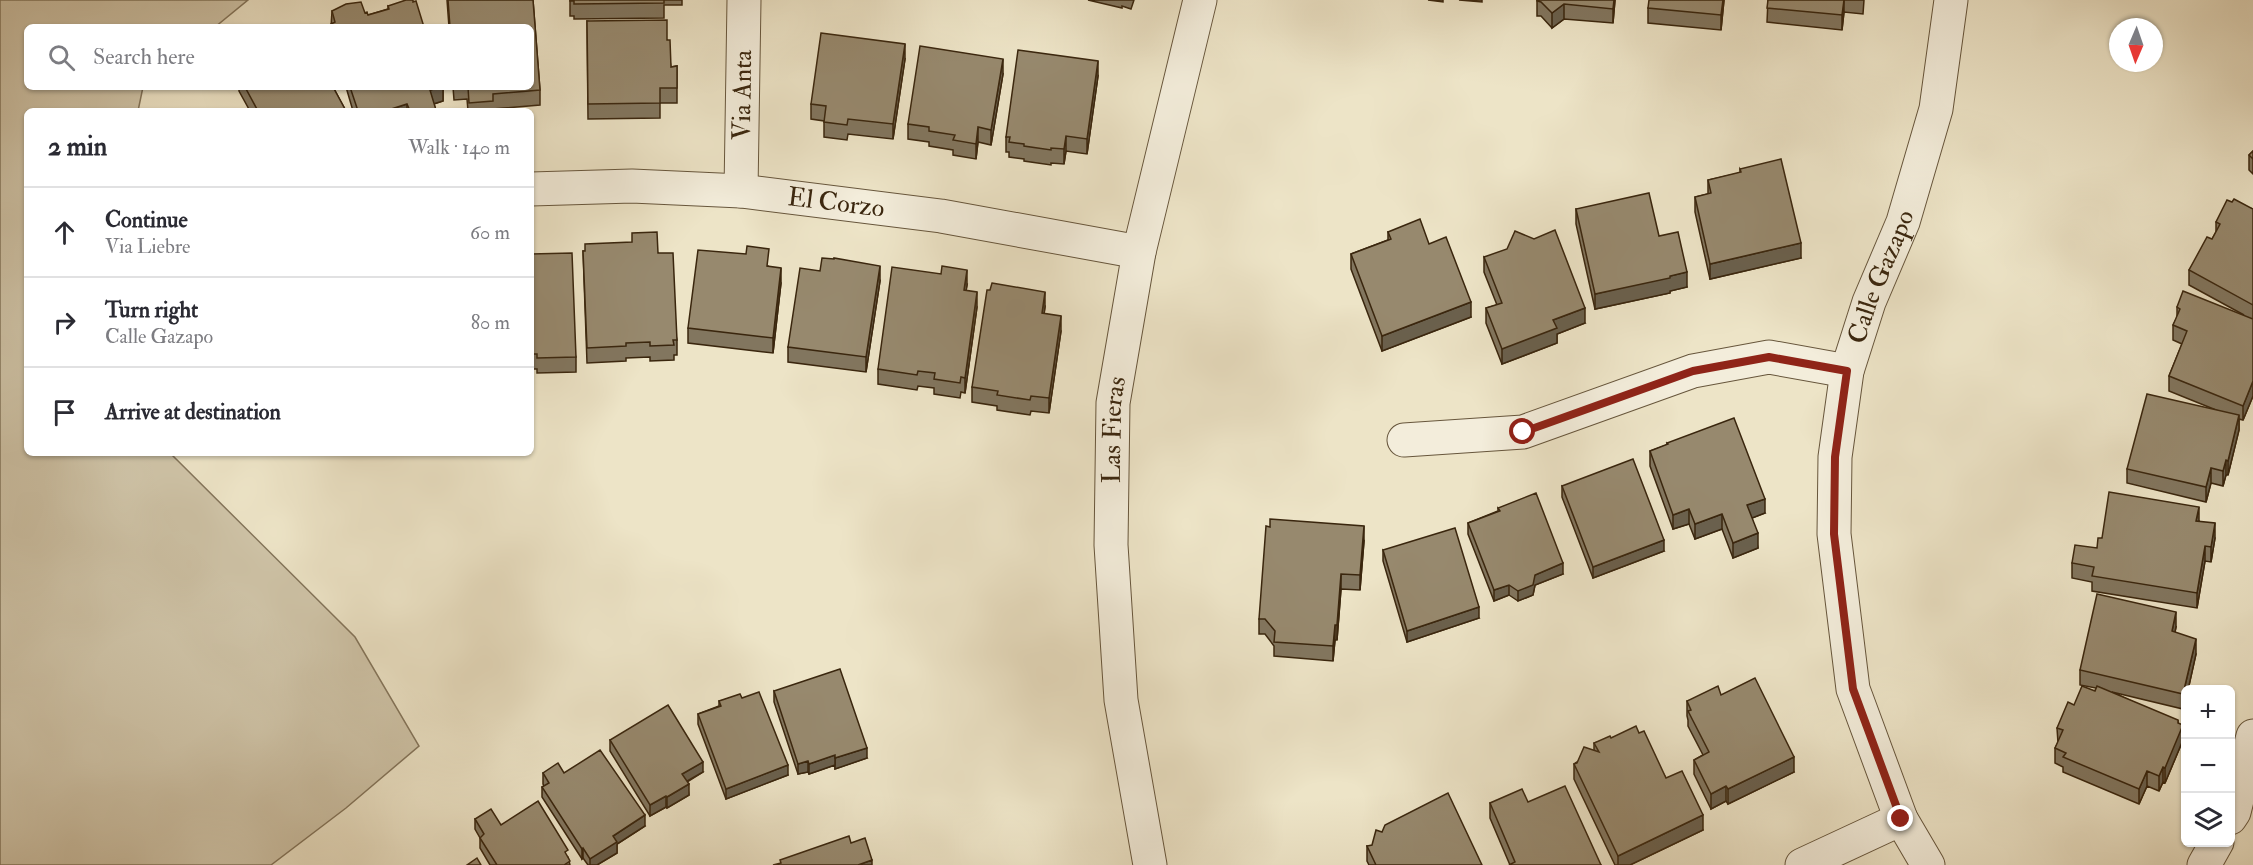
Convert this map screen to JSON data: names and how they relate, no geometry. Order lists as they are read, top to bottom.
{
  "streets": {
    "street": [
      "Via Anta",
      "El Corzo",
      "Calle Gazapo",
      "Las Fieras"
    ]
  },
  "crossings": [
    ["Via Anta", "El Corzo"],
    ["El Corzo", "Las Fieras"]
  ],
  "north": "bottom",
  "page": {
    "search": "Search here",
    "heading": ["2 min", "Walk · 140 m"],
    "list": [
      ["Continue", "Via Liebre", "60 m"],
      ["Turn right", "Calle Gazapo", "80 m"],
      "Arrive at destination"
    ],
    "map_buttons": ["+", "−"]
  }
}
